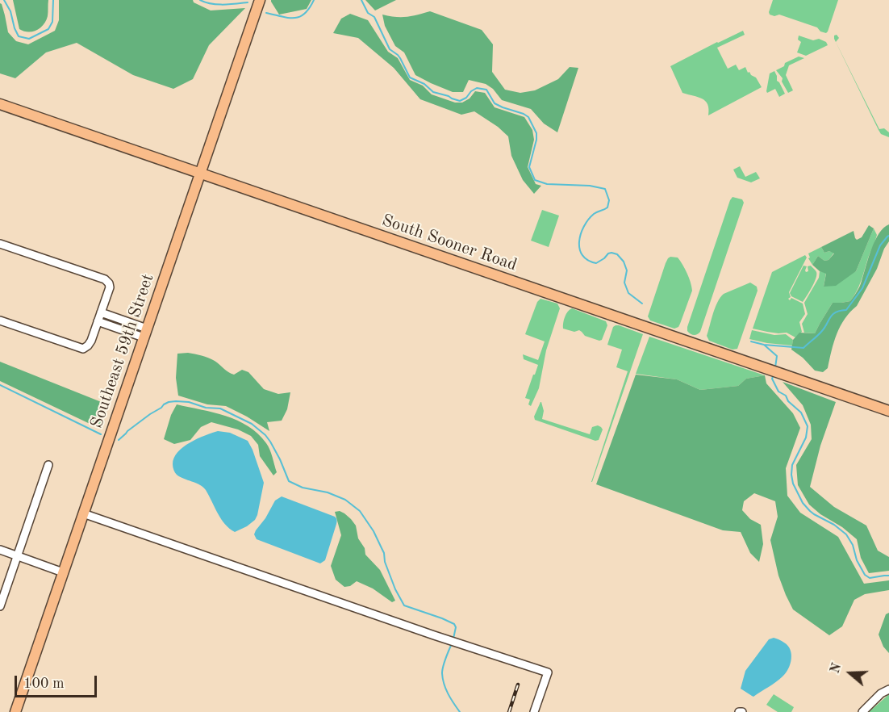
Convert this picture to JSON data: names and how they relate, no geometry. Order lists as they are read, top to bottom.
{
  "streets": {
    "main road": ["South Sooner Road", "Southeast 59th Street"]
  },
  "crossings": [
    ["South Sooner Road", "Southeast 59th Street"]
  ],
  "scale_bar": "100 m",
  "north": "left"
}
